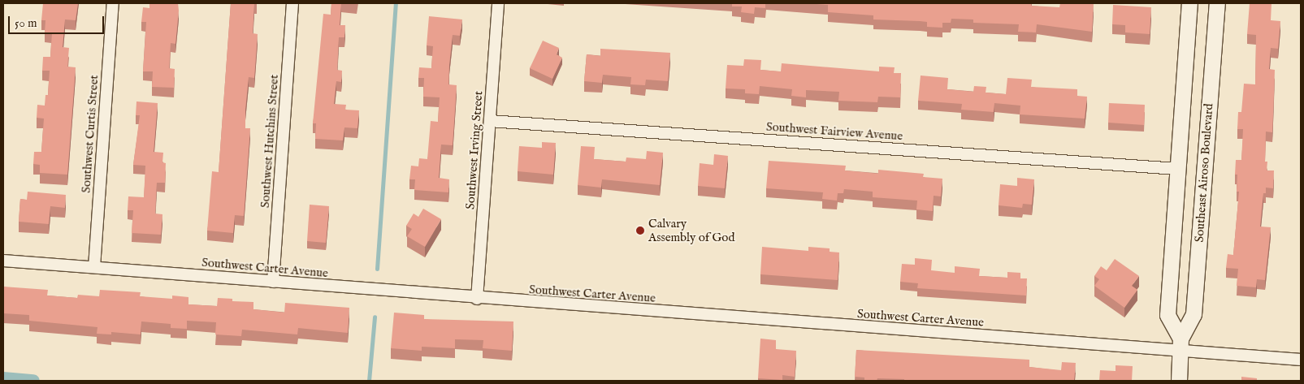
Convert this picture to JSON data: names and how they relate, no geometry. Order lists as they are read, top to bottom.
{
  "streets": {
    "main road": ["Southeast Airoso Boulevard"],
    "street": [
      "Southwest Fairview Avenue",
      "Southwest Curtis Street",
      "Southwest Hutchins Street",
      "Southwest Irving Street",
      "Southwest Carter Avenue"
    ]
  },
  "crossings": [
    ["Southwest Fairview Avenue", "Southwest Irving Street"],
    ["Southwest Curtis Street", "Southwest Carter Avenue"],
    ["Southwest Hutchins Street", "Southwest Carter Avenue"],
    ["Southwest Irving Street", "Southwest Carter Avenue"],
    ["Southeast Airoso Boulevard", "Southwest Carter Avenue"]
  ],
  "places": ["Calvary Assembly of God"],
  "scale_bar": "50 m"
}
